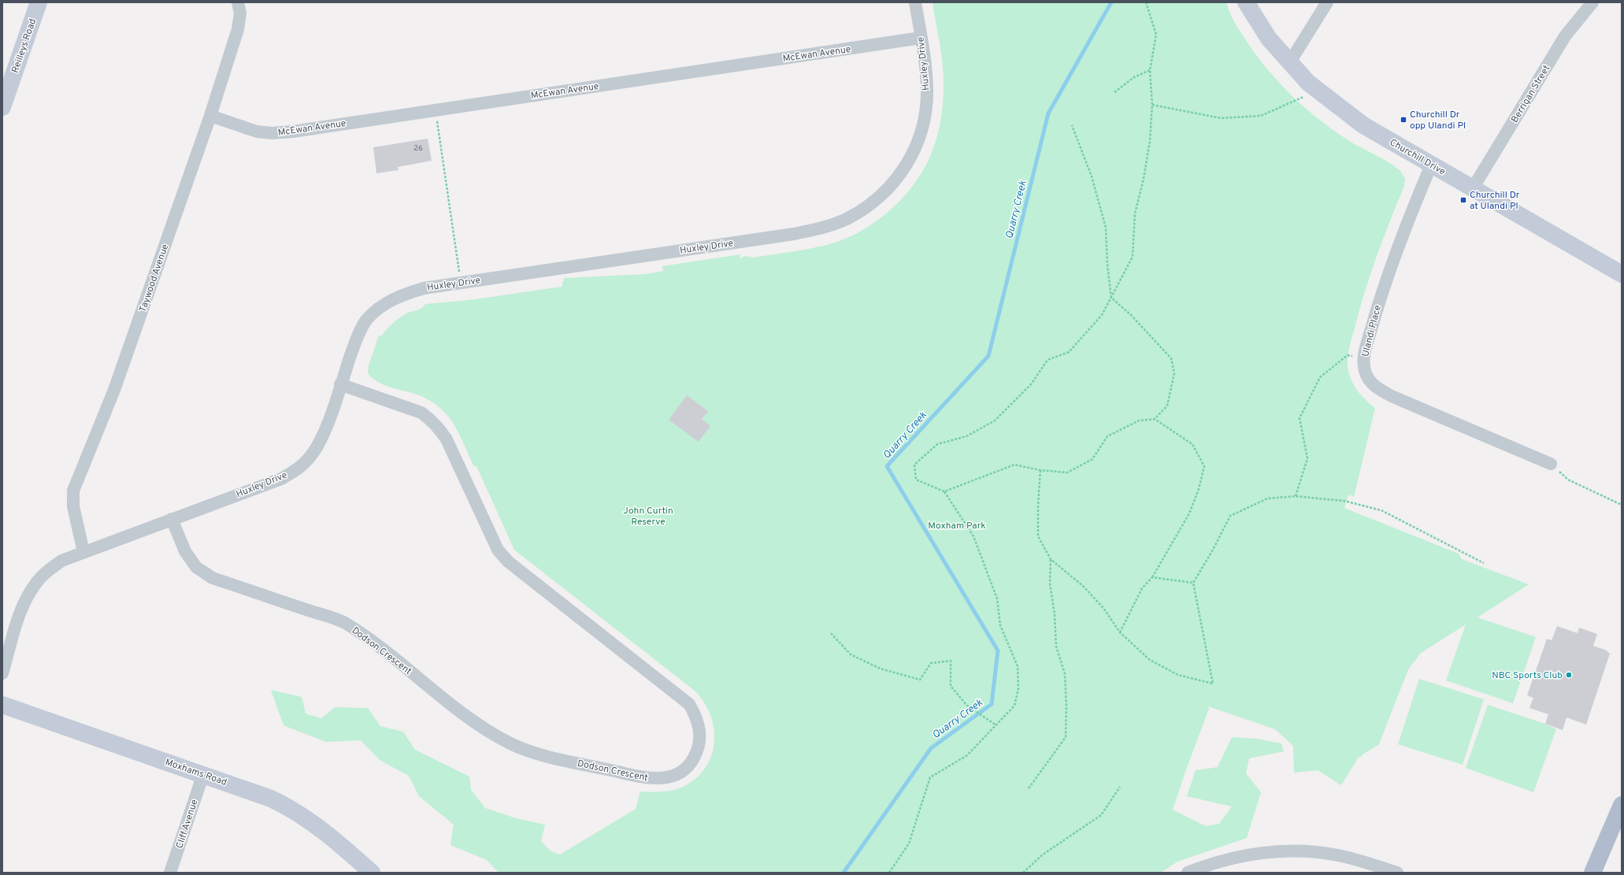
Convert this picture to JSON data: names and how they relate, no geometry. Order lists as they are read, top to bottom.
{
  "streets": {
    "street": [
      "Reilleys Road",
      "McEwan Avenue",
      "Huxley Drive",
      "Berrigan Street",
      "Churchill Drive",
      "Taywood Avenue",
      "Ulandi Place",
      "Dodson Crescent",
      "Moxhams Road",
      "Cliff Avenue"
    ]
  },
  "crossings": [
    ["McEwan Avenue", "Huxley Drive"],
    ["McEwan Avenue", "Taywood Avenue"],
    ["Huxley Drive", "Taywood Avenue"],
    ["Huxley Drive", "Dodson Crescent"],
    ["Berrigan Street", "Churchill Drive"],
    ["Churchill Drive", "Ulandi Place"],
    ["Moxhams Road", "Cliff Avenue"]
  ],
  "water": ["Quarry Creek"],
  "parks": ["John Curtin Reserve", "Moxham Park"],
  "places": {
    "transit": ["Churchill Dr opp Ulandi Pl", "Churchill Dr at Ulandi Pl"],
    "other": ["NBC Sports Club"]
  },
  "house_numbers": ["26"]
}
